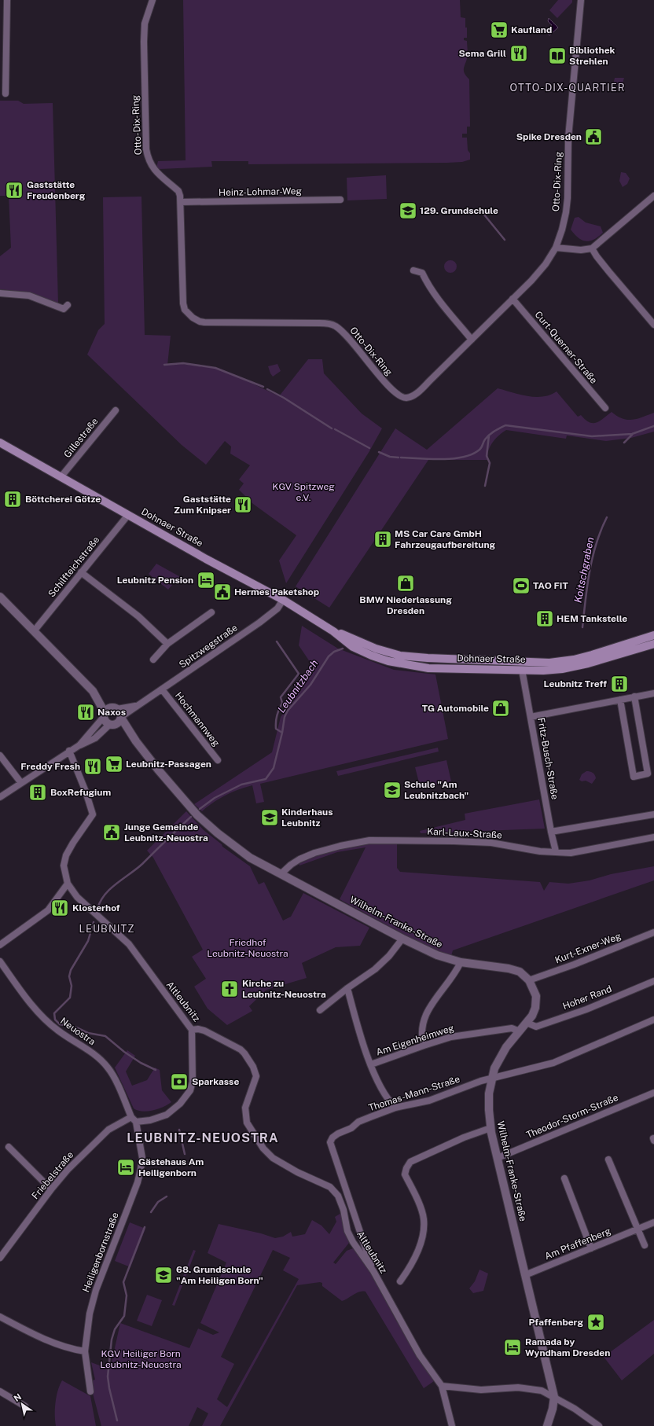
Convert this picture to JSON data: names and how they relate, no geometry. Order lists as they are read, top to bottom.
{
  "streets": {
    "main road": ["Dohnaer Straße"],
    "street": [
      "Otto-Dix-Ring",
      "Heinz-Lohmar-Weg",
      "Curt-Querner-Straße",
      "Gillestraße",
      "Schilfteichstraße",
      "Spitzwegstraße",
      "Hochmannweg",
      "Fritz-Busch-Straße",
      "Karl-Laux-Straße",
      "Wilhelm-Franke-Straße",
      "Kurt-Exner-Weg",
      "Hoher Rand",
      "Altleubnitz",
      "Neuostra",
      "Am Eigenheimweg",
      "Thomas-Mann-Straße",
      "Theodor-Storm-Straße",
      "Friebelstraße",
      "Am Pfaffenberg",
      "Heiligenbornstraße"
    ]
  },
  "crossings": [
    ["Otto-Dix-Ring", "Heinz-Lohmar-Weg"],
    ["Otto-Dix-Ring", "Curt-Querner-Straße"],
    ["Gillestraße", "Dohnaer Straße"],
    ["Dohnaer Straße", "Schilfteichstraße"],
    ["Dohnaer Straße", "Spitzwegstraße"],
    ["Dohnaer Straße", "Fritz-Busch-Straße"],
    ["Spitzwegstraße", "Hochmannweg"],
    ["Spitzwegstraße", "Wilhelm-Franke-Straße"],
    ["Fritz-Busch-Straße", "Karl-Laux-Straße"],
    ["Karl-Laux-Straße", "Wilhelm-Franke-Straße"],
    ["Wilhelm-Franke-Straße", "Kurt-Exner-Weg"],
    ["Wilhelm-Franke-Straße", "Hoher Rand"],
    ["Wilhelm-Franke-Straße", "Am Eigenheimweg"],
    ["Wilhelm-Franke-Straße", "Thomas-Mann-Straße"],
    ["Wilhelm-Franke-Straße", "Theodor-Storm-Straße"],
    ["Wilhelm-Franke-Straße", "Am Pfaffenberg"],
    ["Altleubnitz", "Thomas-Mann-Straße"],
    ["Neuostra", "Friebelstraße"],
    ["Neuostra", "Heiligenbornstraße"],
    ["Friebelstraße", "Heiligenbornstraße"]
  ],
  "districts": ["OTTO-DIX-QUARTIER", "LEUBNITZ", "LEUBNITZ-NEUOSTRA"],
  "water": ["Koitschgraben", "Leubnitzbach"],
  "parks": ["KGV Spitzweg e.V.", "Friedhof Leubnitz-Neuostra", "KGV Heiliger Born Leubnitz-Neuostra"],
  "places": {
    "supermarket": ["Kaufland", "Leubnitz-Passagen"],
    "restaurant": [
      "Sema Grill",
      "Gaststätte Freudenberg",
      "Gaststätte Zum Knipser",
      "Naxos",
      "Freddy Fresh",
      "Klosterhof"
    ],
    "library": ["Bibliothek Strehlen"],
    "public building": ["Spike Dresden", "Hermes Paketshop", "Junge Gemeinde Leubnitz-Neuostra"],
    "school or university": [
      "129. Grundschule",
      "Schule \"Am Leubnitzbach\"",
      "Kinderhaus Leubnitz",
      "68. Grundschule \"Am Heiligen Born\""
    ],
    "building": [
      "Böttcherei Götze",
      "MS Car Care GmbH Fahrzeugaufbereitung",
      "HEM Tankstelle",
      "Leubnitz Treff",
      "BoxRefugium"
    ],
    "hotel": ["Leubnitz Pension", "Gästehaus Am Heiligenborn", "Ramada by Wyndham Dresden"],
    "shop": ["BMW Niederlassung Dresden", "TG Automobile"],
    "sports": ["TAO FIT"],
    "church": ["Kirche zu Leubnitz-Neuostra"],
    "bank": ["Sparkasse"],
    "place": ["Pfaffenberg"]
  },
  "north": "top left"
}
